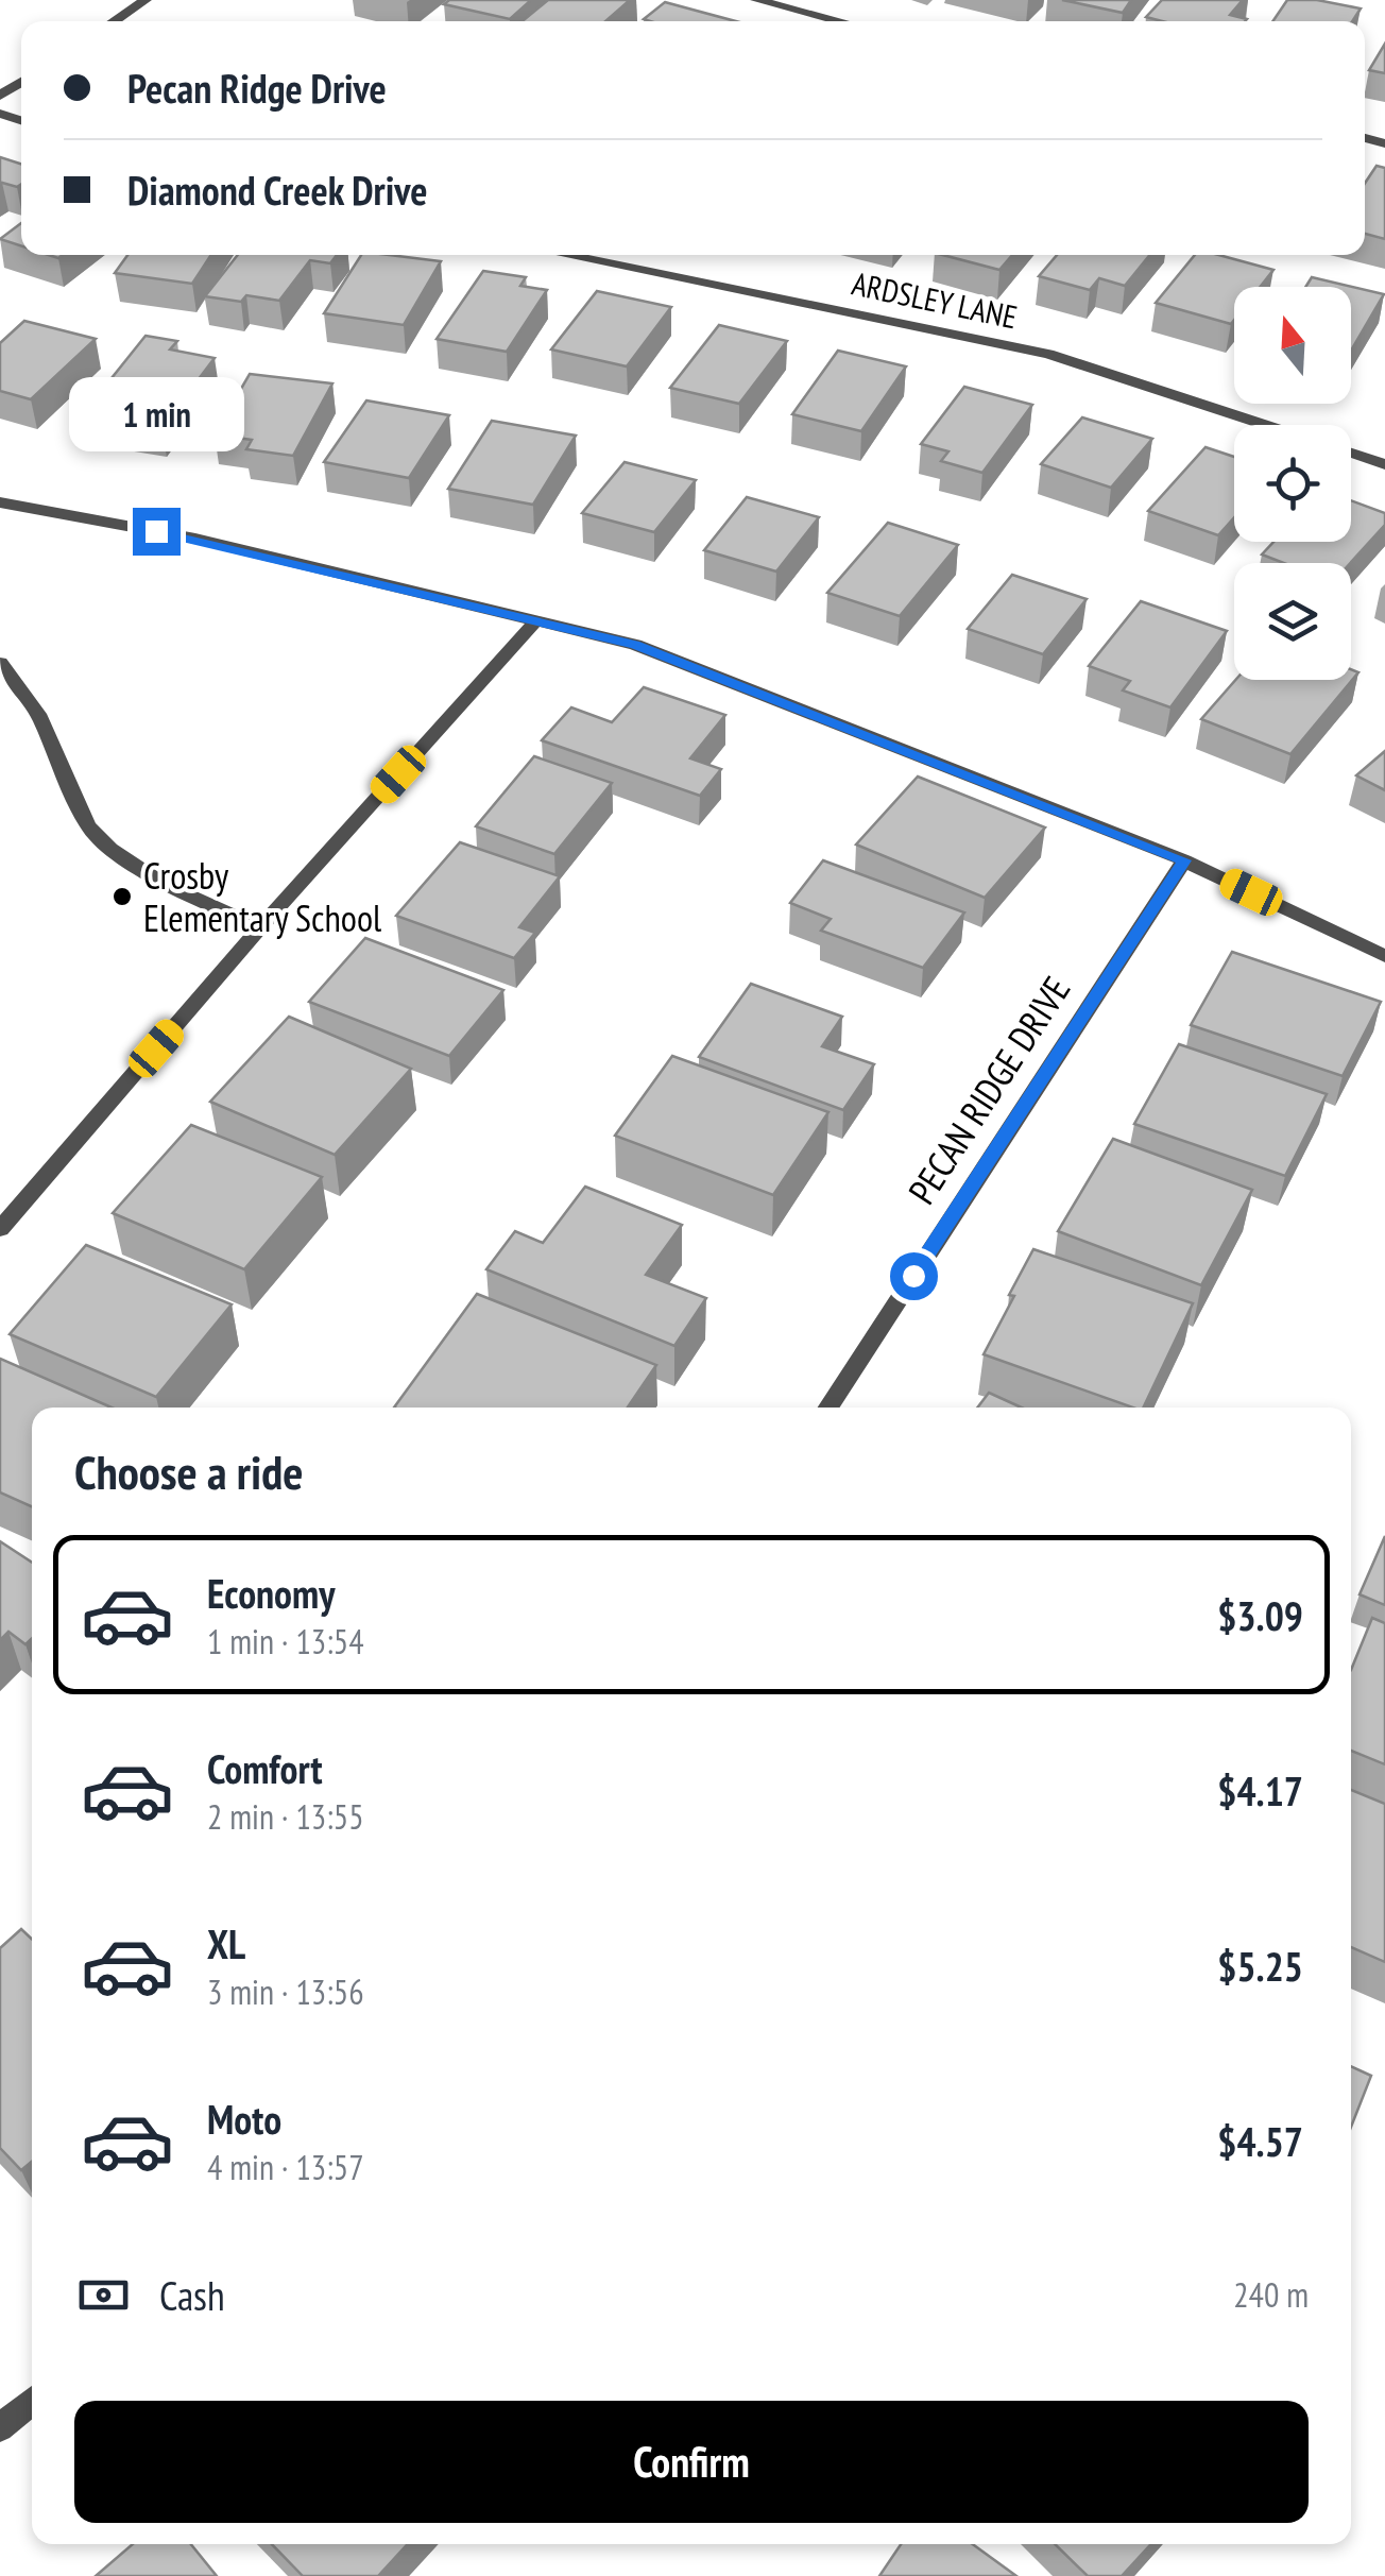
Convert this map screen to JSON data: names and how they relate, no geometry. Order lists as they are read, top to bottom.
{
  "streets": {
    "street": ["ARDSLEY LANE", "PECAN RIDGE DRIVE"]
  },
  "places": ["Crosby Elementary School"],
  "north": "top",
  "page": {
    "banner": ["Pecan Ridge Drive", "Diamond Creek Drive"],
    "bubble": "1 min",
    "heading": "Choose a ride",
    "list": [
      {
        "name": "Economy",
        "note": "1 min · 13:54",
        "value": "$3.09"
      },
      {
        "name": "Comfort",
        "note": "2 min · 13:55",
        "value": "$4.17"
      },
      {
        "name": "XL",
        "note": "3 min · 13:56",
        "value": "$5.25"
      },
      {
        "name": "Moto",
        "note": "4 min · 13:57",
        "value": "$4.57"
      }
    ],
    "pay": ["Cash", "240 m"],
    "buttons": "Confirm"
  }
}
